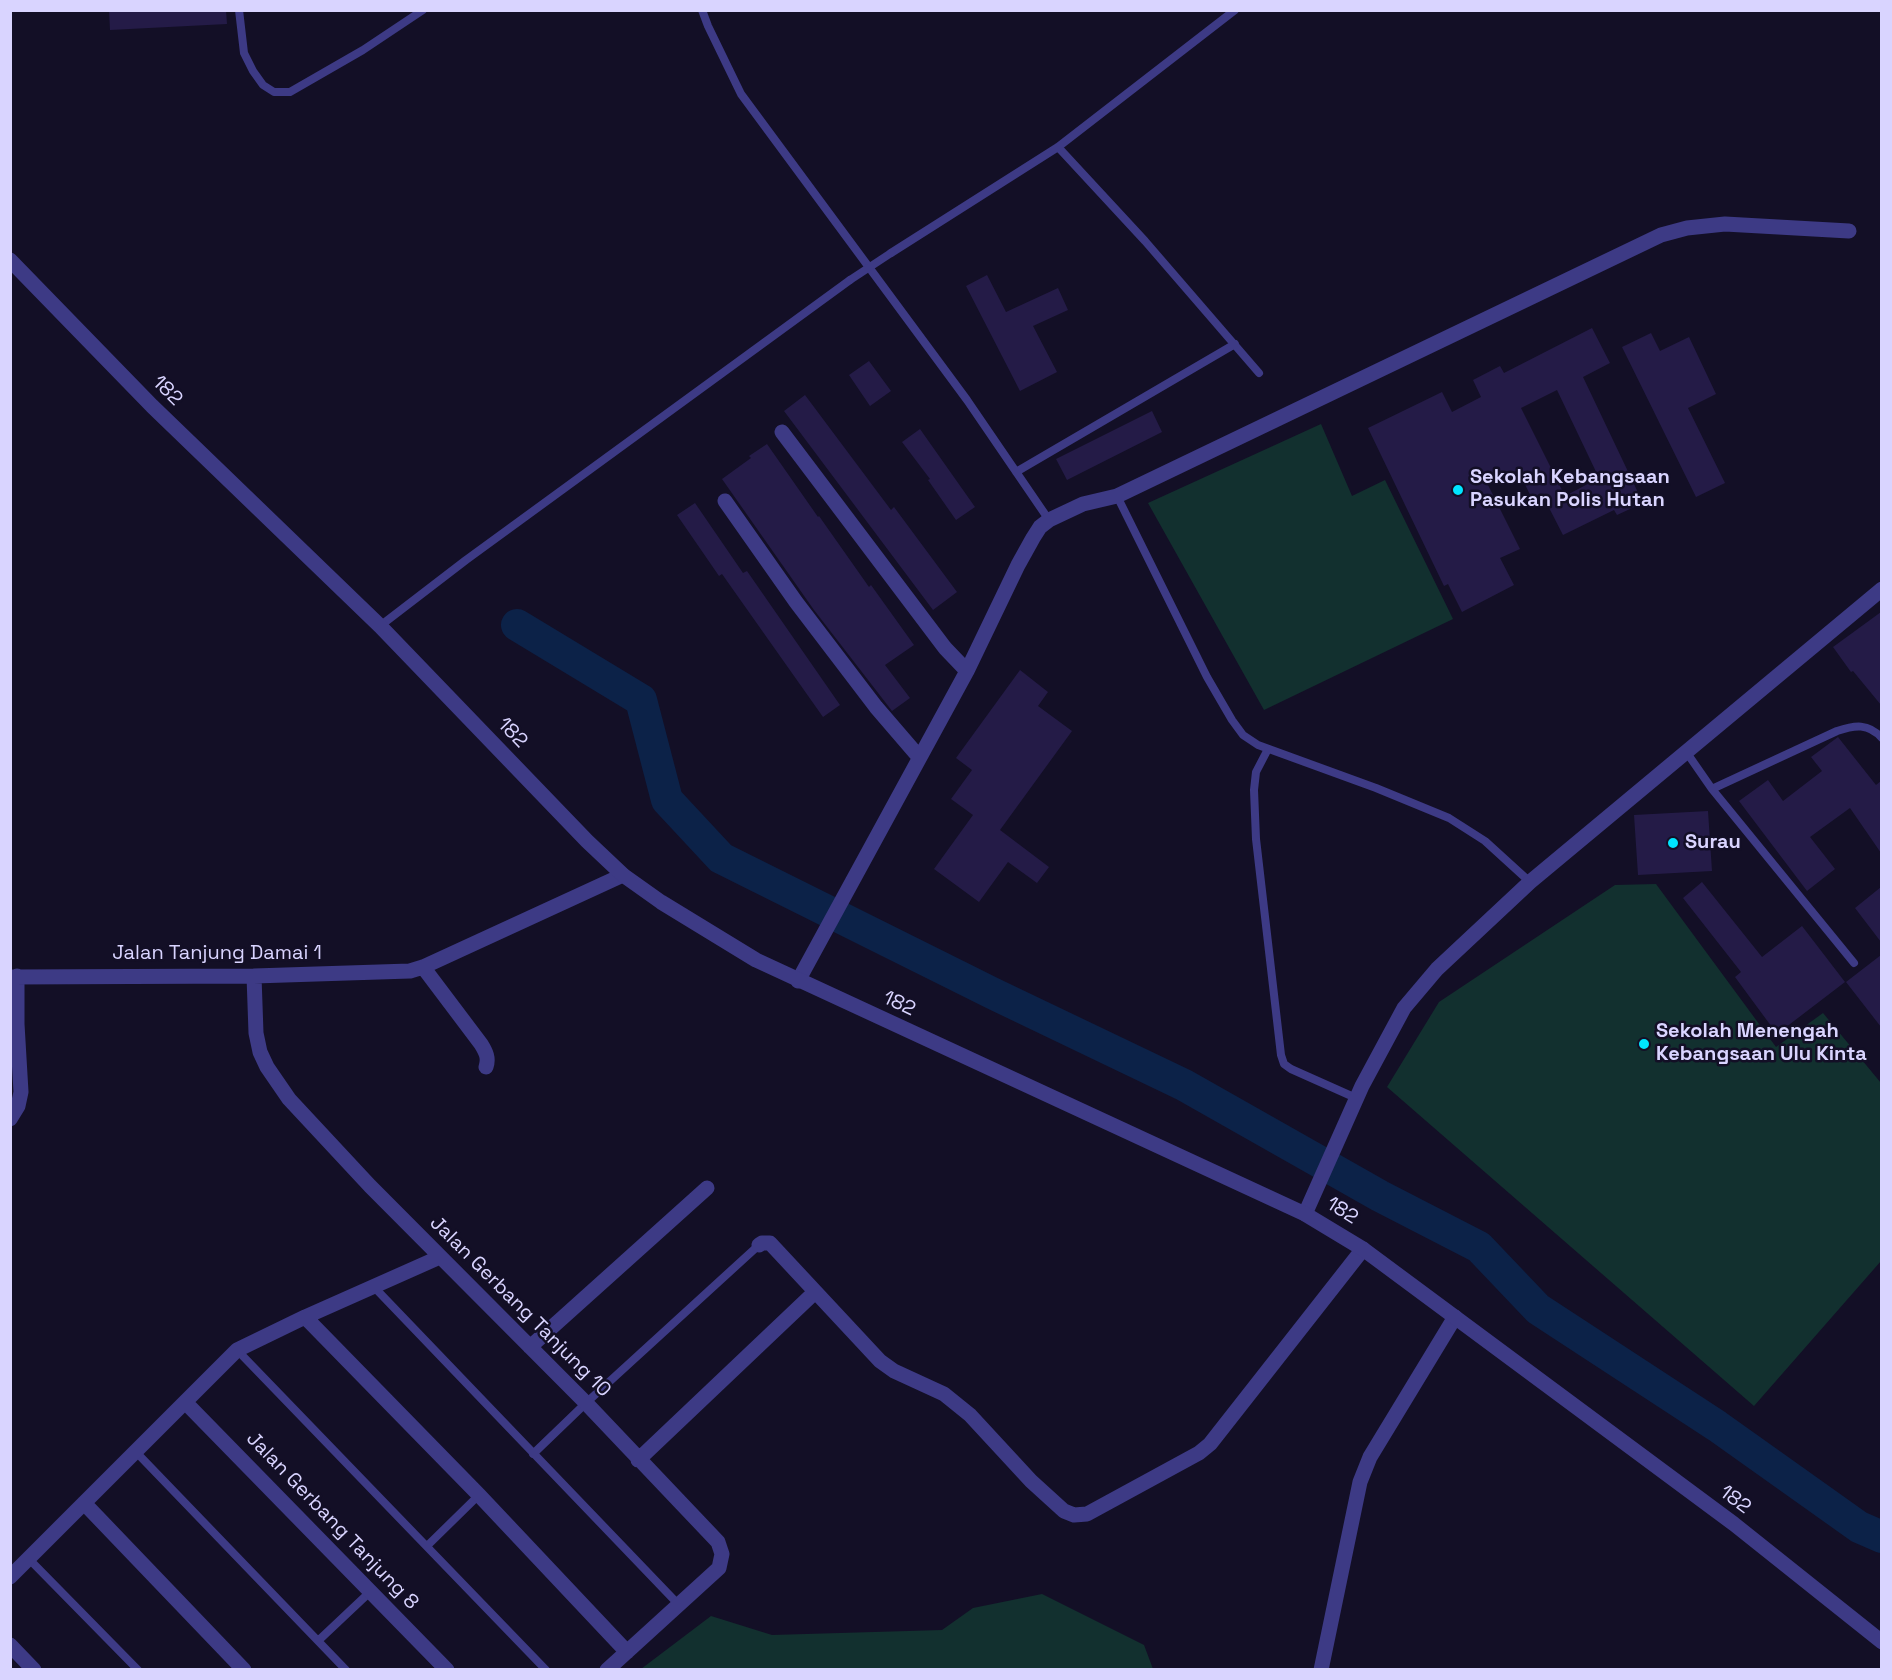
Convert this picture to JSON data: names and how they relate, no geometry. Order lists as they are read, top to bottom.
{
  "streets": {
    "street": [
      "182",
      "Jalan Tanjung Damai 1",
      "Jalan Gerbang Tanjung 10",
      "Jalan Gerbang Tanjung 8"
    ]
  },
  "crossings": [
    ["182", "Jalan Tanjung Damai 1"],
    ["Jalan Tanjung Damai 1", "Jalan Gerbang Tanjung 10"]
  ],
  "places": ["Sekolah Kebangsaan Pasukan Polis Hutan", "Surau", "Sekolah Menengah Kebangsaan Ulu Kinta"]
}
